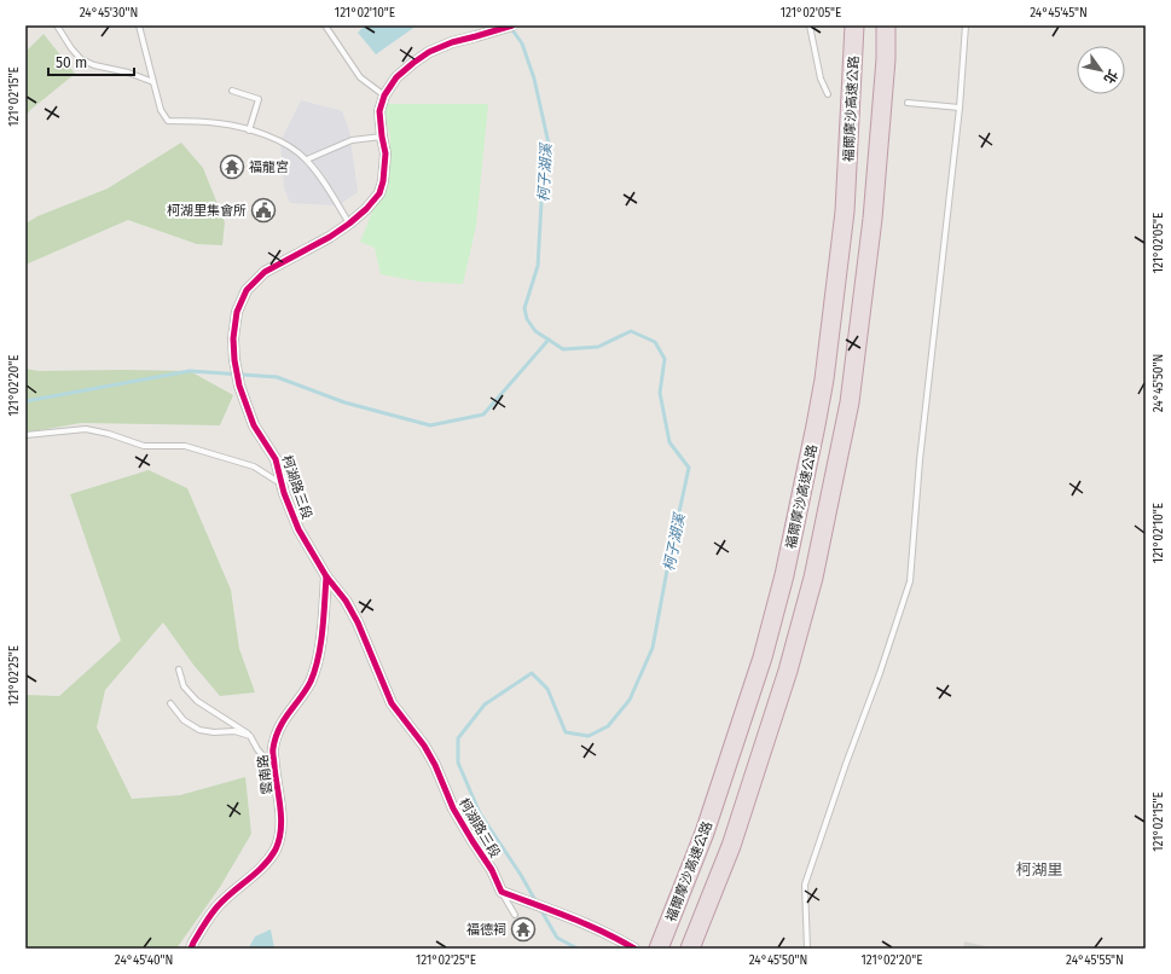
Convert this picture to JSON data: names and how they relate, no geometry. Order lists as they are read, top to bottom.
{
  "streets": {
    "highway": ["福爾摩沙高速公路"],
    "street": ["柯湖路三段", "雲南路"]
  },
  "crossings": [
    ["柯湖路三段", "雲南路"]
  ],
  "districts": ["柯湖里"],
  "water": ["柯子湖溪"],
  "places": {
    "temple": ["福龍宮", "福德祠"],
    "public building": ["柯湖里集會所"]
  },
  "scale_bar": "50 m",
  "north": "bottom right",
  "coordinates": [
    "24°45'30\"N",
    "121°02'10\"E",
    "121°02'05\"E",
    "24°45'45\"N",
    "121°02'15\"E",
    "24°45'50\"N",
    "121°02'20\"E",
    "121°02'25\"E",
    "24°45'40\"N",
    "24°45'55\"N"
  ]
}
